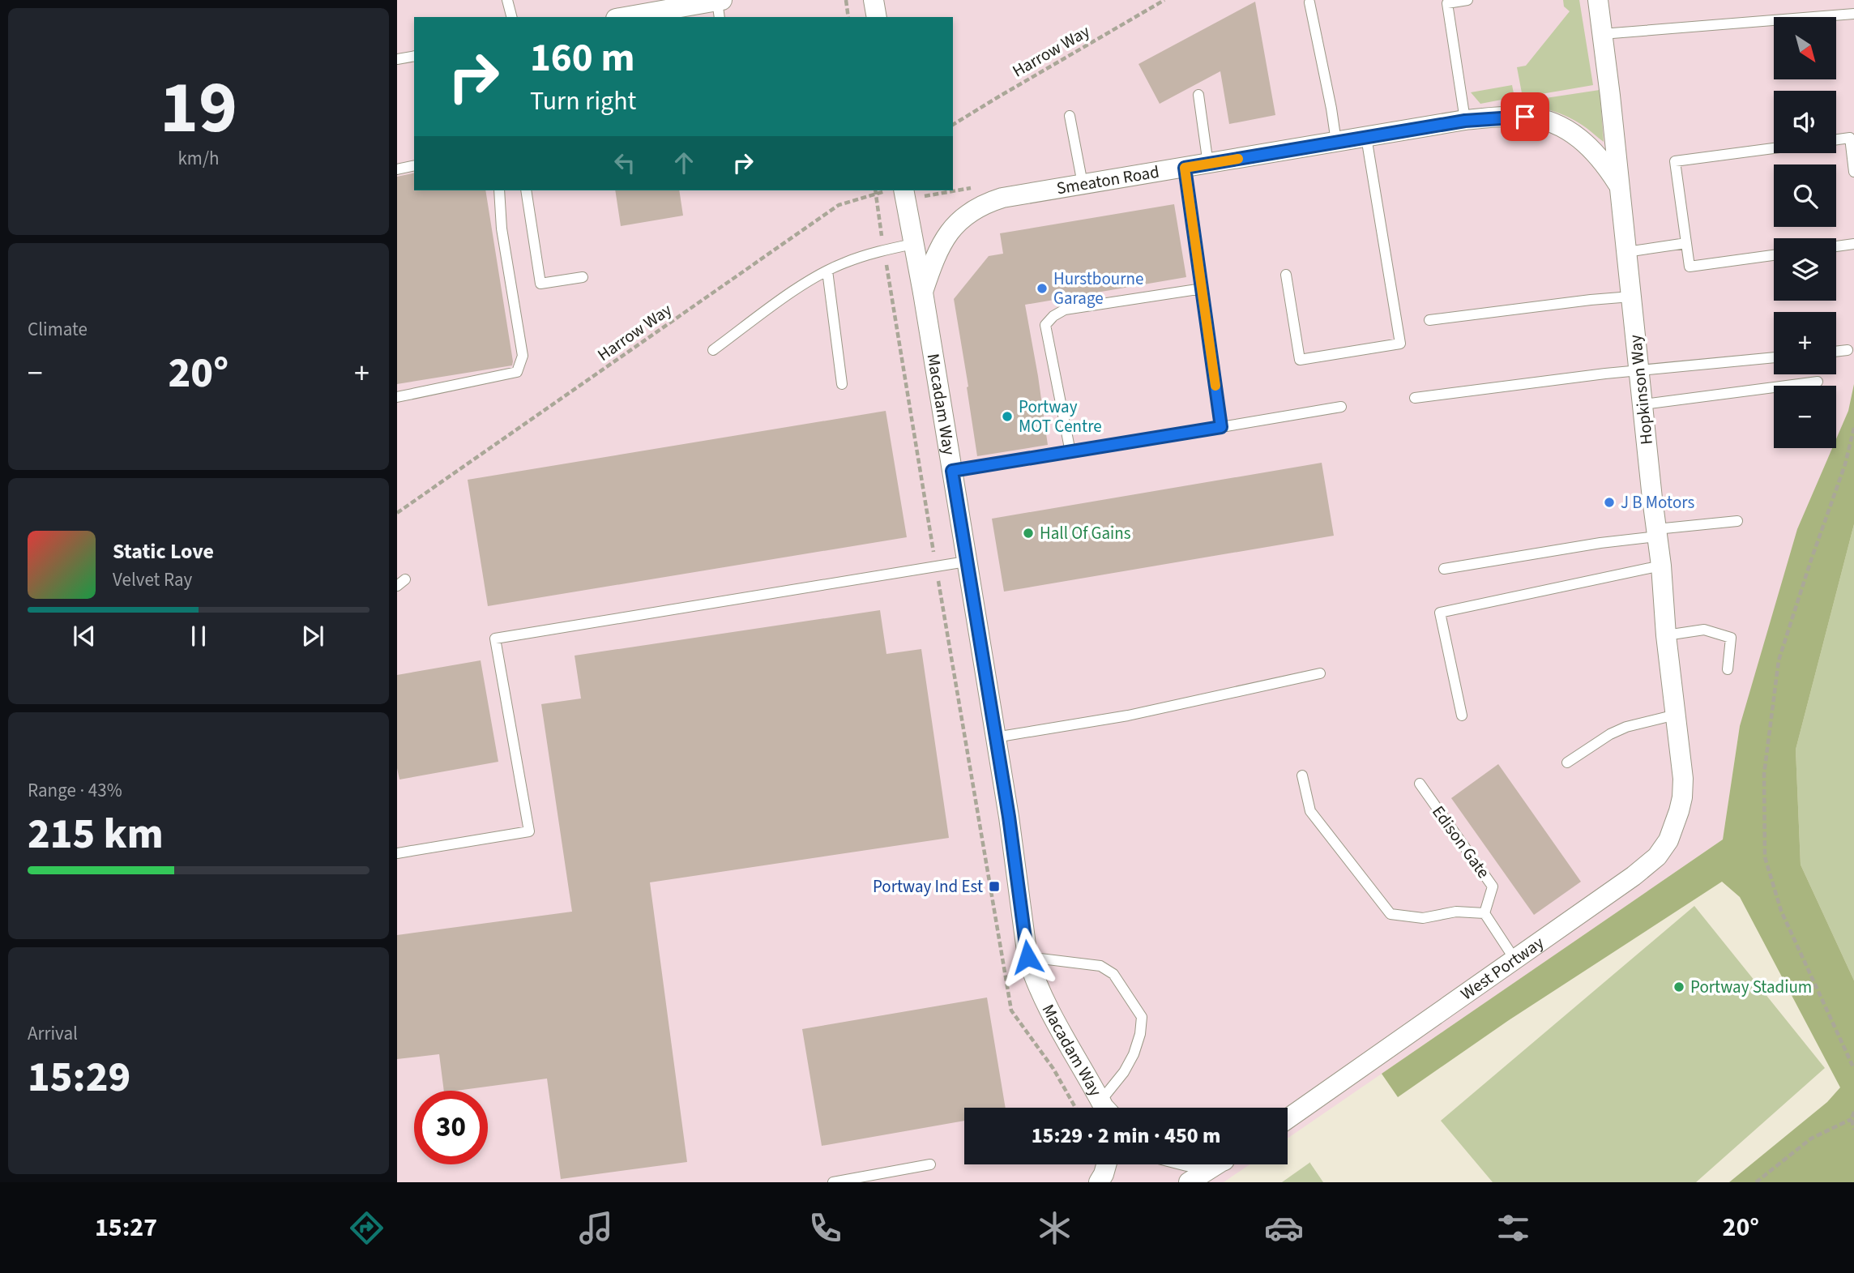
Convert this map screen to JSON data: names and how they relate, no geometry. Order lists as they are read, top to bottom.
{
  "streets": {
    "street": [
      "Smeaton Road",
      "Hopkinson Way",
      "Macadam Way",
      "West Portway"
    ],
    "lane": ["Edison Gate"],
    "path": ["Harrow Way"]
  },
  "crossings": [
    ["Smeaton Road", "Hopkinson Way"],
    ["Smeaton Road", "Macadam Way"],
    ["Hopkinson Way", "West Portway"]
  ],
  "places": {
    "other": [
      "Hurstbourne Garage",
      "Portway MOT Centre",
      "J B Motors",
      "Hall Of Gains",
      "Portway Stadium"
    ],
    "transit": ["Portway Ind Est"]
  },
  "north": "bottom right",
  "page": {
    "tile": [
      ["19", "km/h"],
      "Climate",
      ["Range · 43%", "215 km"],
      ["Arrival", "15:29"]
    ],
    "map_buttons": ["+", "−"],
    "turn": ["160 m", "Turn right"],
    "heat": ["−", "20°", "+"],
    "song": ["Static Love", "Velvet Ray"],
    "limit": "30",
    "trip": "15:29 · 2 min · 450 m",
    "tabs": ["15:27", "20°"]
  }
}
